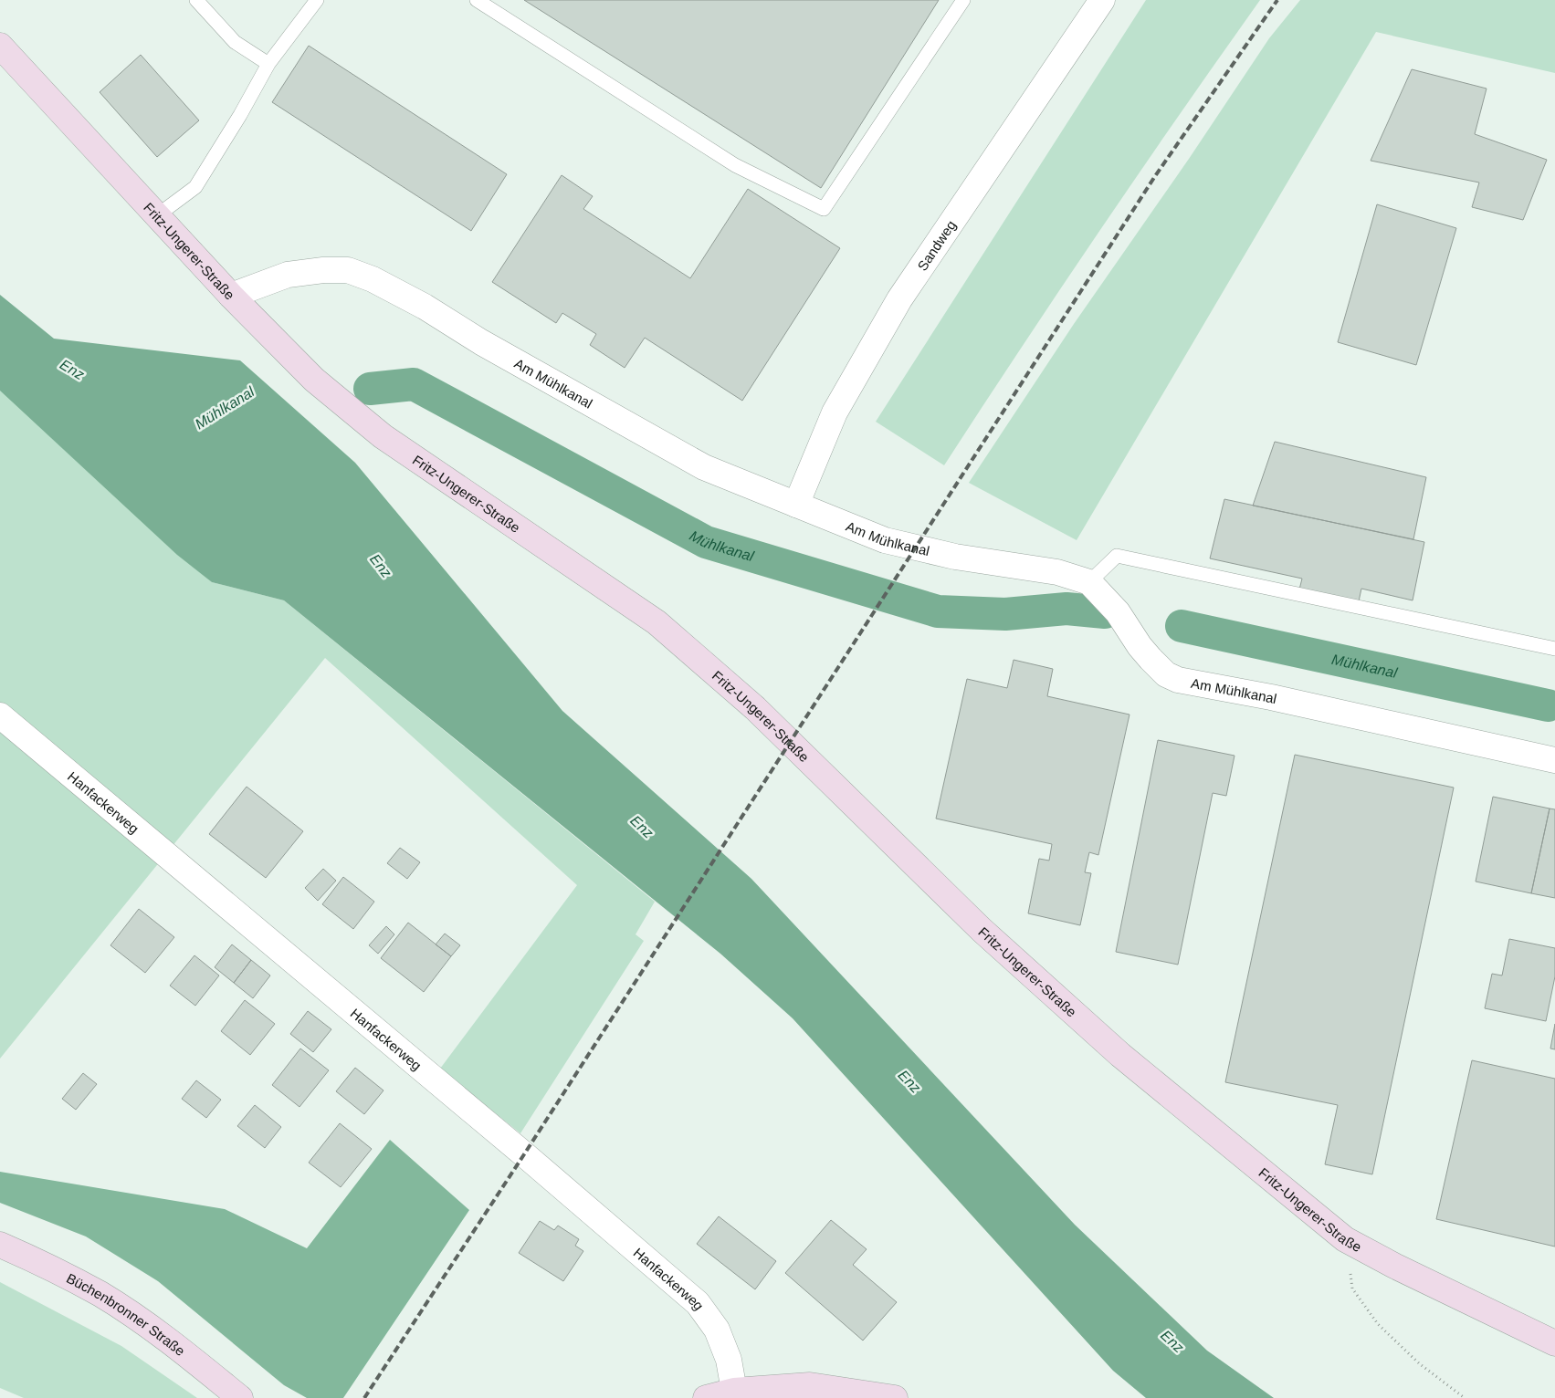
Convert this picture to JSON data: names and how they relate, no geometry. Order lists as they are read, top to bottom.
{
  "streets": {
    "street": [
      "Sandweg",
      "Fritz-Ungerer-Straße",
      "Am Mühlkanal",
      "Hanfackerweg",
      "Büchenbronner Straße"
    ]
  },
  "crossings": [
    ["Sandweg", "Am Mühlkanal"],
    ["Fritz-Ungerer-Straße", "Am Mühlkanal"]
  ],
  "water": ["Enz", "Mühlkanal"]
}
